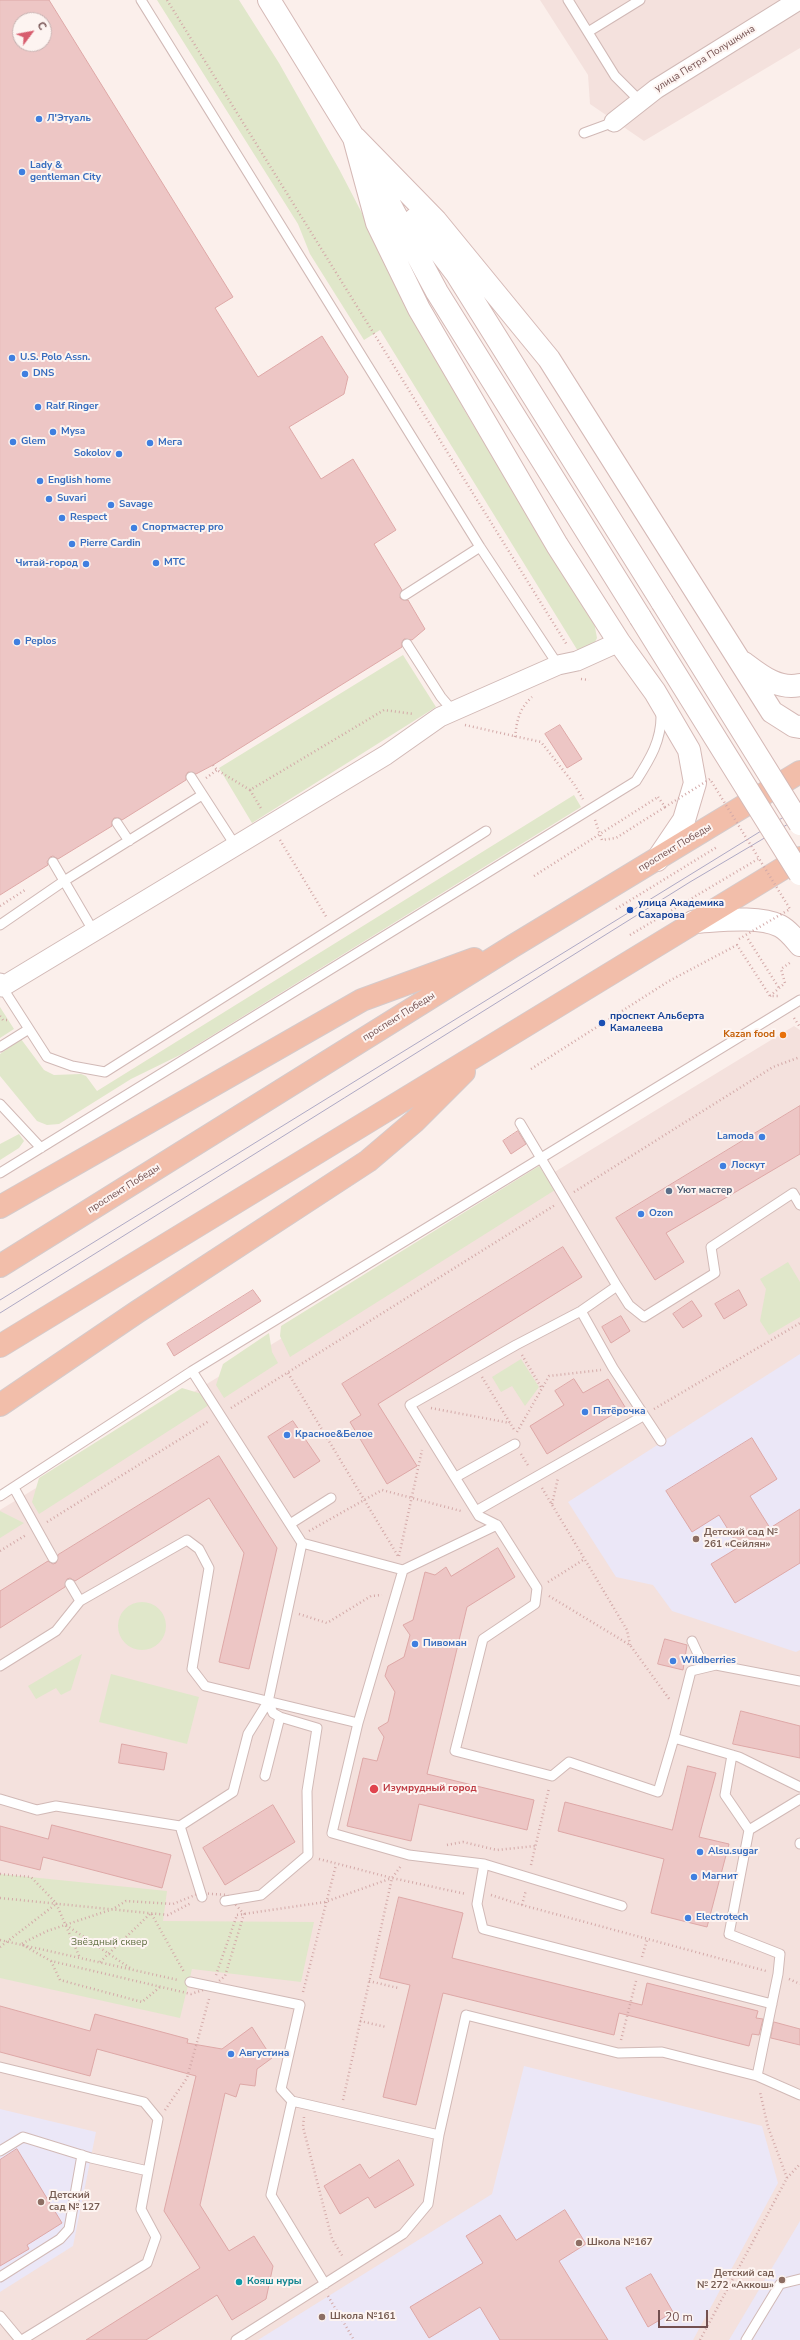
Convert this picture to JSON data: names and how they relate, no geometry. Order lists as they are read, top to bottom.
{
  "streets": {
    "main road": ["проспект Победы"],
    "street": ["улица Петра Полушкина"]
  },
  "parks": ["Звёздный сквер"],
  "places": [
    "Л'Этуаль",
    "Lady & gentleman City",
    "U.S. Polo Assn.",
    "DNS",
    "Ralf Ringer",
    "Mysa",
    "Glem",
    "Мега",
    "Sokolov",
    "English home",
    "Suvari",
    "Savage",
    "Respect",
    "Спортмастер pro",
    "Pierre Cardin",
    "МТС",
    "Читай-город",
    "Peplos",
    "улица Академика Сахарова",
    "проспект Альберта Камалеева",
    "Kazan food",
    "Lamoda",
    "Лоскут",
    "Уют мастер",
    "Ozon",
    "Пятёрочка",
    "Красное&Белое",
    "Детский сад № 261 «Сейлян»",
    "Пивоман",
    "Wildberries",
    "Изумрудный город",
    "Alsu.sugar",
    "Магнит",
    "Electrotech",
    "Августина",
    "Детский сад № 127",
    "Школа №167",
    "Детский сад № 272 «Аккош»",
    "Кояш нуры",
    "Школа №161"
  ],
  "scale_bar": "20 m",
  "north": "top right"
}
